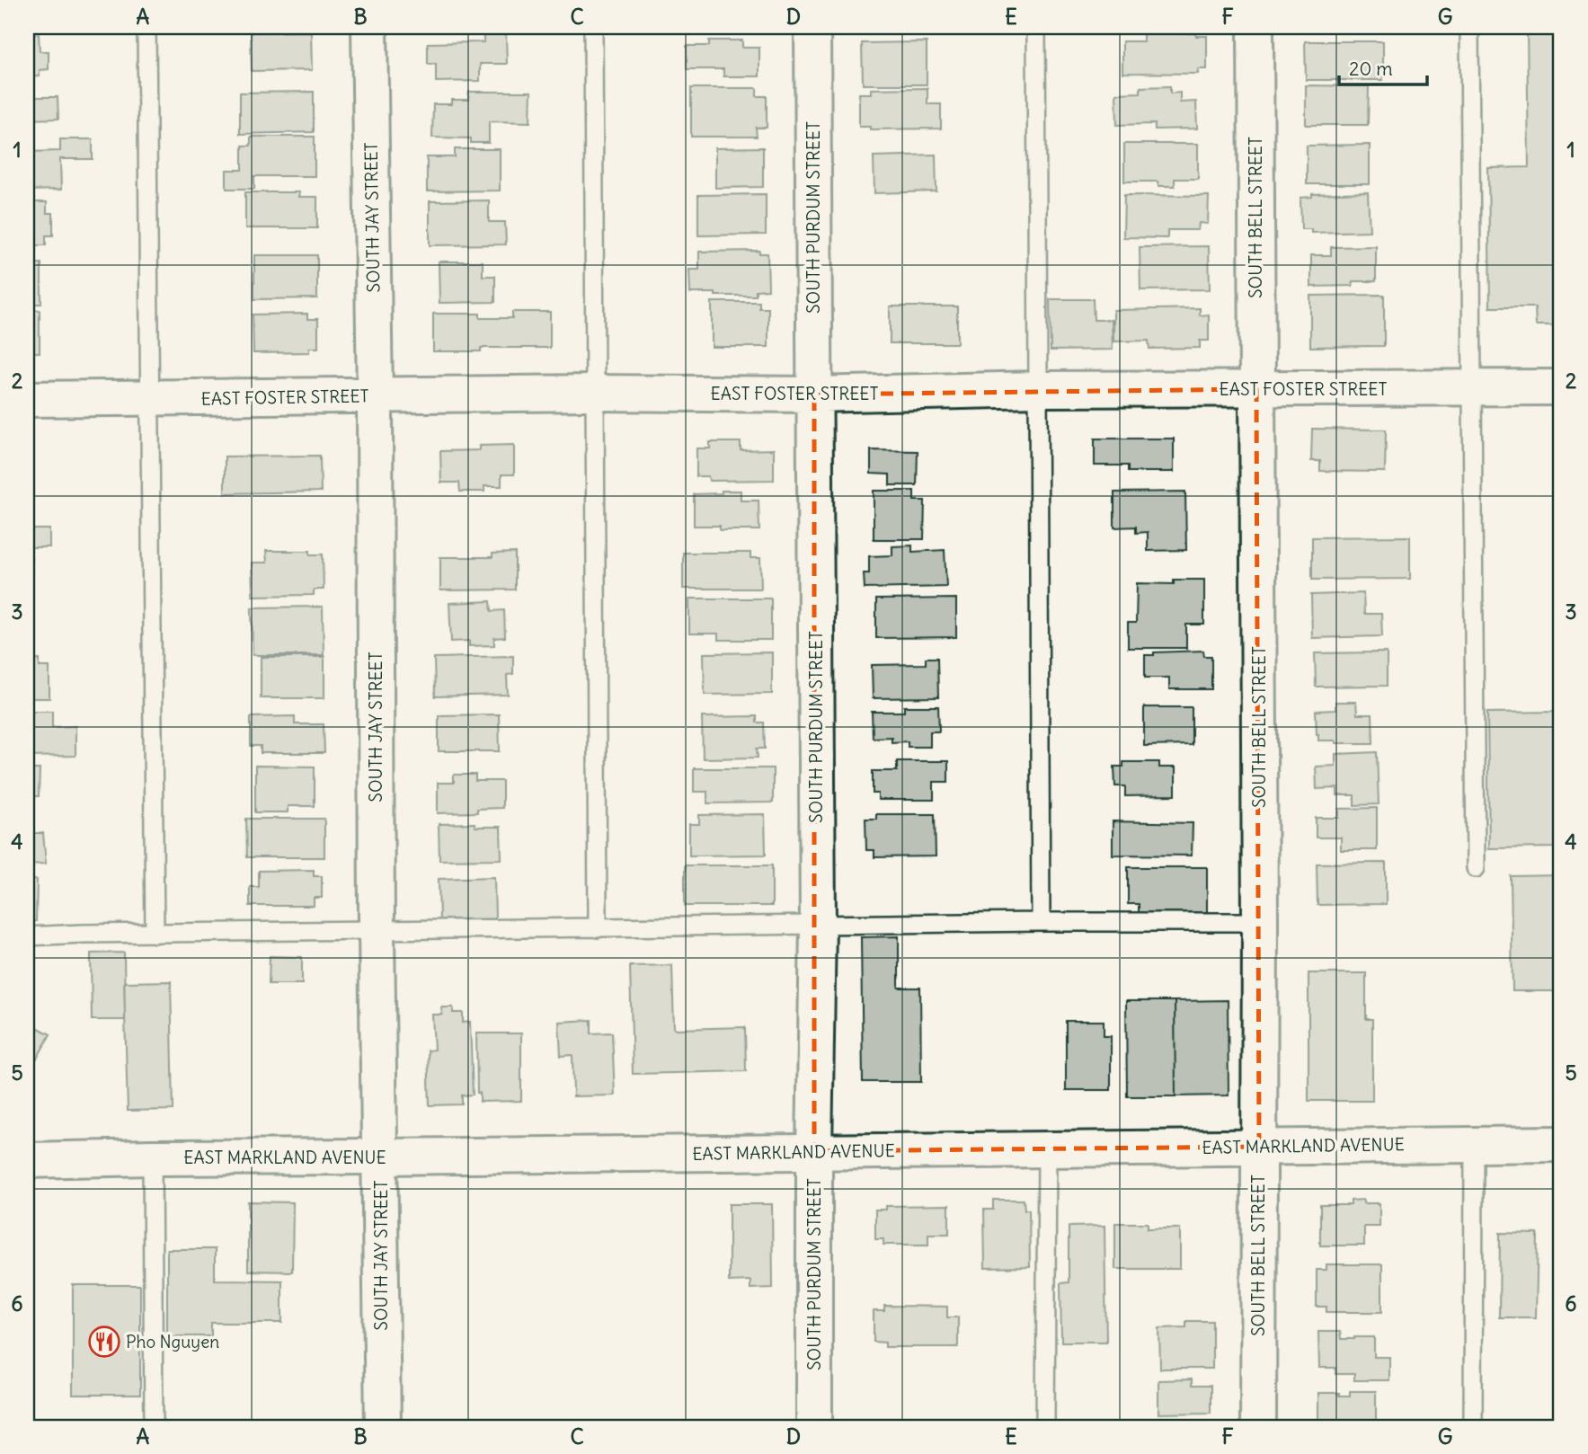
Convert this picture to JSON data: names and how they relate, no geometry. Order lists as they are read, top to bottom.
{
  "streets": {
    "street": [
      "SOUTH JAY STREET",
      "SOUTH PURDUM STREET",
      "SOUTH BELL STREET",
      "EAST FOSTER STREET",
      "EAST MARKLAND AVENUE"
    ]
  },
  "crossings": [
    ["SOUTH JAY STREET", "EAST FOSTER STREET"],
    ["SOUTH JAY STREET", "EAST MARKLAND AVENUE"],
    ["SOUTH PURDUM STREET", "EAST FOSTER STREET"],
    ["SOUTH PURDUM STREET", "EAST MARKLAND AVENUE"],
    ["SOUTH BELL STREET", "EAST FOSTER STREET"],
    ["SOUTH BELL STREET", "EAST MARKLAND AVENUE"]
  ],
  "places": {
    "restaurant": ["Pho Nguyen"]
  },
  "scale_bar": "20 m",
  "grid": {
    "columns": [
      "A",
      "B",
      "C",
      "D",
      "E",
      "F",
      "G"
    ],
    "rows": [
      "1",
      "2",
      "3",
      "4",
      "5",
      "6"
    ]
  }
}
